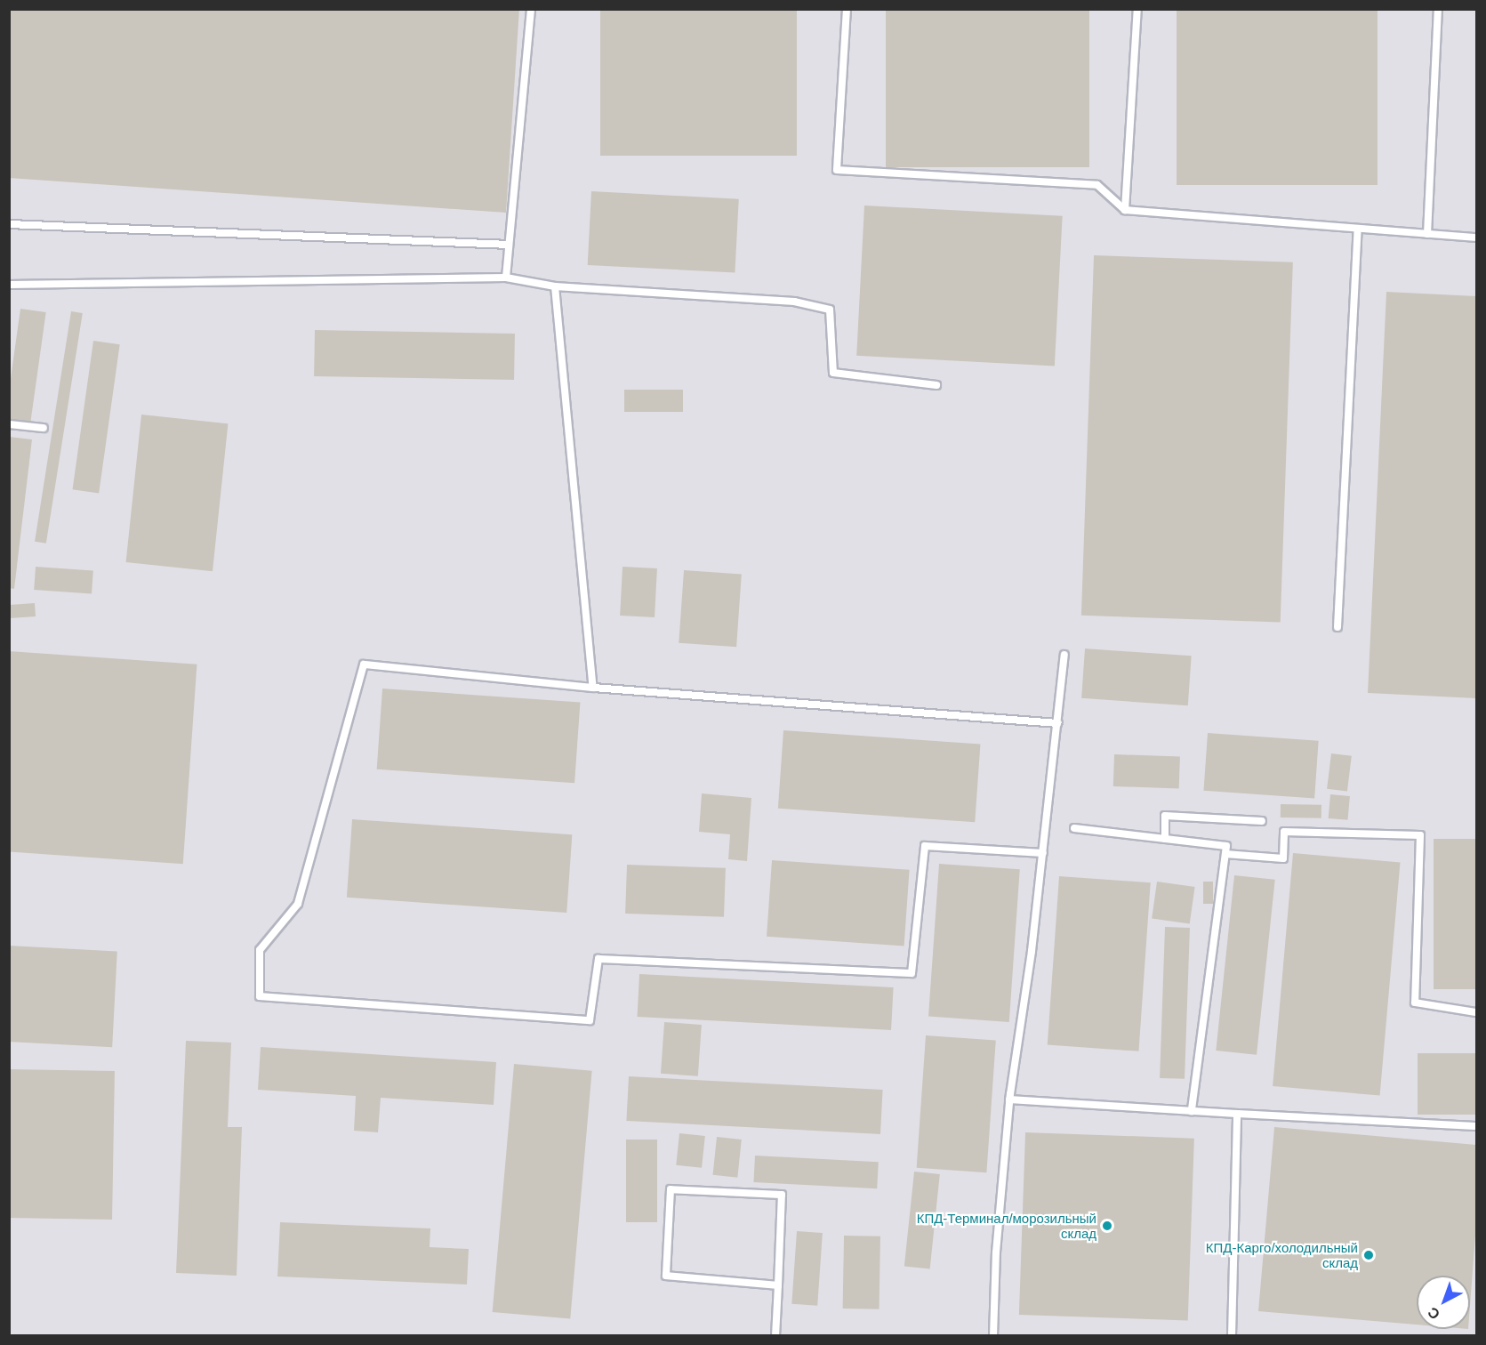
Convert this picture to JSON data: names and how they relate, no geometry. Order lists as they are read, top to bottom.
{
  "places": ["КПД-Терминал/морозильный склад", "КПД-Карго/холодильный склад"],
  "north": "bottom left"
}
